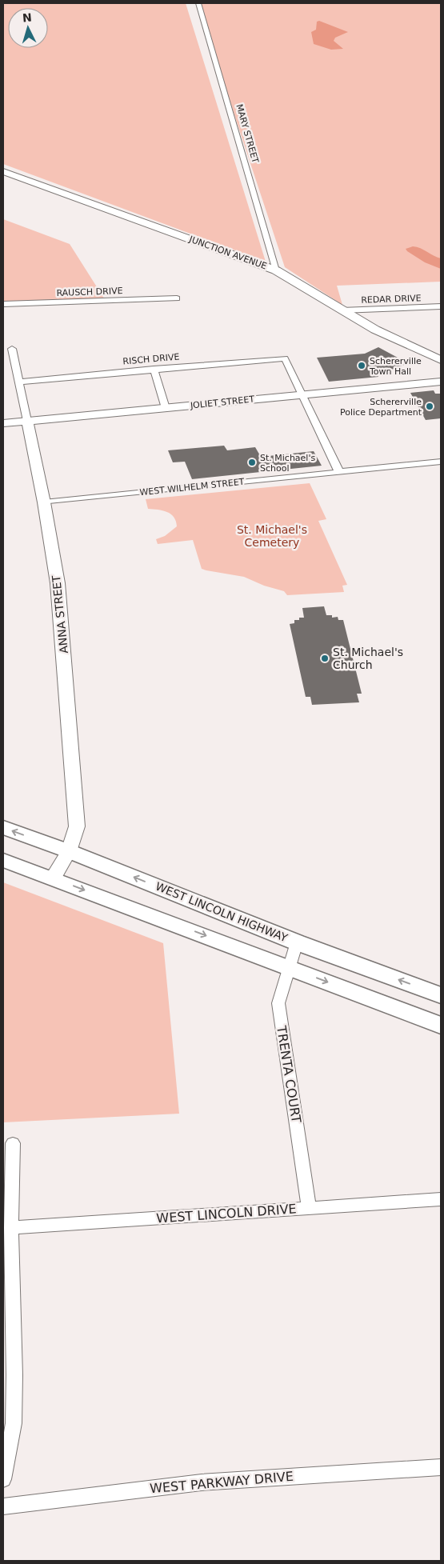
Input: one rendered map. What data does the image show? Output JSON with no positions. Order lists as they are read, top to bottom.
{
  "streets": {
    "main road": ["WEST LINCOLN HIGHWAY"],
    "street": [
      "MARY STREET",
      "JUNCTION AVENUE",
      "RAUSCH DRIVE",
      "REDAR DRIVE",
      "RISCH DRIVE",
      "JOLIET STREET",
      "WEST WILHELM STREET",
      "ANNA STREET",
      "TRENTA COURT",
      "WEST LINCOLN DRIVE",
      "WEST PARKWAY DRIVE"
    ]
  },
  "crossings": [
    ["MARY STREET", "JUNCTION AVENUE"],
    ["JUNCTION AVENUE", "REDAR DRIVE"],
    ["RISCH DRIVE", "JOLIET STREET"],
    ["RISCH DRIVE", "ANNA STREET"],
    ["JOLIET STREET", "ANNA STREET"],
    ["WEST WILHELM STREET", "ANNA STREET"],
    ["ANNA STREET", "WEST LINCOLN HIGHWAY"],
    ["WEST LINCOLN HIGHWAY", "TRENTA COURT"],
    ["TRENTA COURT", "WEST LINCOLN DRIVE"]
  ],
  "parks": ["St. Michael's Cemetery"],
  "places": [
    "Schererville Town Hall",
    "Schererville Police Department",
    "St. Michael's School",
    "St. Michael's Church"
  ],
  "north": "top"
}
